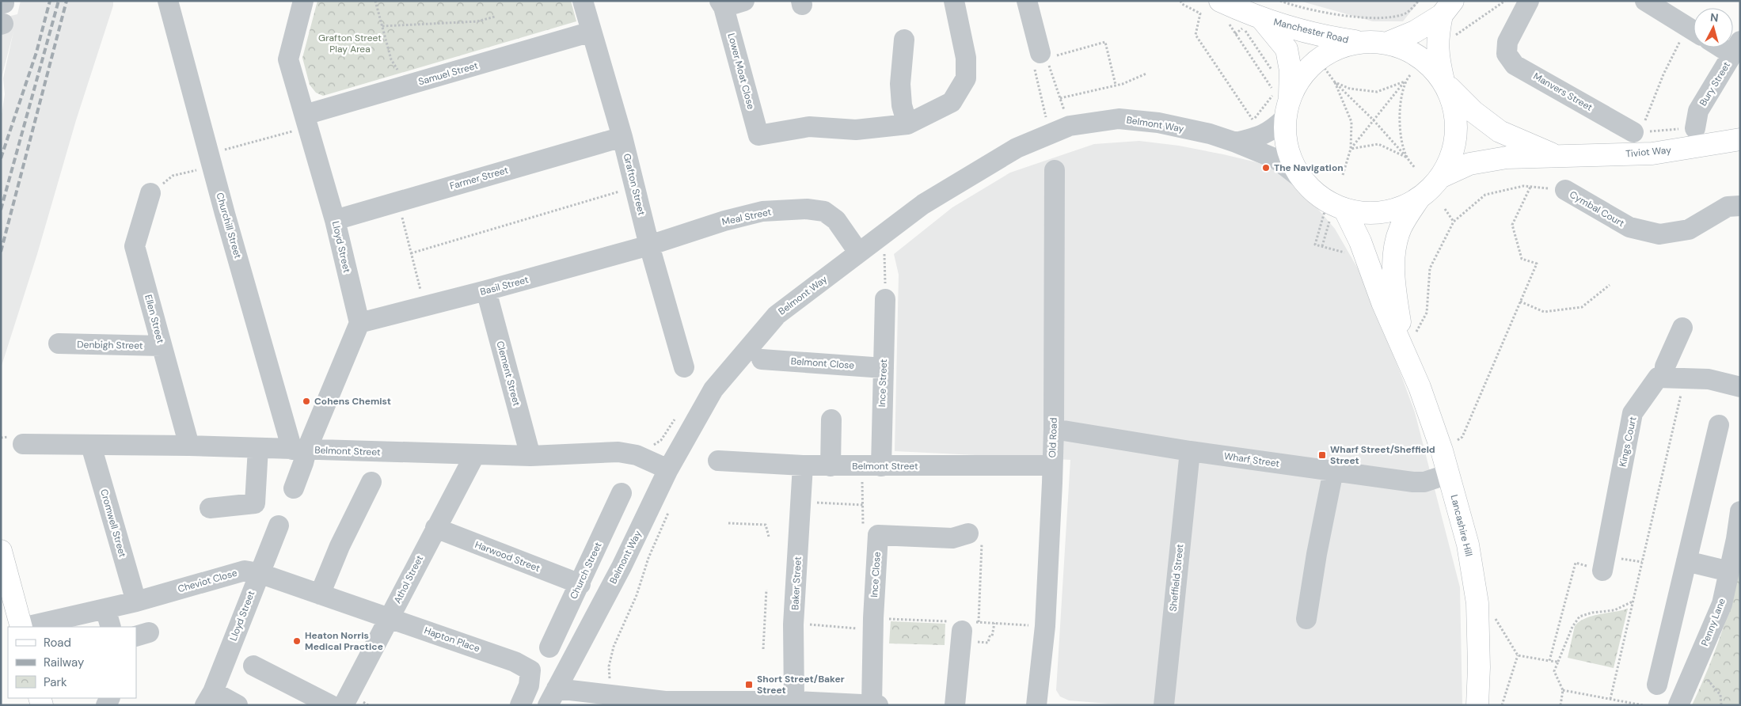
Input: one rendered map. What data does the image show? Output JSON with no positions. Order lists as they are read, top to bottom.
{
  "streets": {
    "main road": ["Manchester Road", "Tiviot Way", "Lancashire Hill"],
    "street": [
      "Lower Moat Close",
      "Samuel Street",
      "Bury Street",
      "Manvers Street",
      "Belmont Way",
      "Farmer Street",
      "Grafton Street",
      "Cymbal Court",
      "Meal Street",
      "Churchill Street",
      "Lloyd Street",
      "Basil Street",
      "Ellen Street",
      "Denbigh Street",
      "Belmont Close",
      "Clement Street",
      "Ince Street",
      "Old Road",
      "Kings Court",
      "Belmont Street",
      "Wharf Street",
      "Cromwell Street",
      "Harwood Street",
      "Church Street",
      "Ince Close",
      "Sheffield Street",
      "Athol Street",
      "Cheviot Close",
      "Baker Street",
      "Penny Lane",
      "Hapton Place"
    ]
  },
  "crossings": [
    ["Manchester Road", "Belmont Way"],
    ["Samuel Street", "Grafton Street"],
    ["Samuel Street", "Lloyd Street"],
    ["Belmont Way", "Belmont Street"],
    ["Farmer Street", "Grafton Street"],
    ["Farmer Street", "Lloyd Street"],
    ["Grafton Street", "Meal Street"],
    ["Grafton Street", "Basil Street"],
    ["Meal Street", "Basil Street"],
    ["Churchill Street", "Belmont Street"],
    ["Lloyd Street", "Basil Street"],
    ["Lloyd Street", "Cheviot Close"],
    ["Basil Street", "Clement Street"],
    ["Ellen Street", "Denbigh Street"],
    ["Ellen Street", "Belmont Street"],
    ["Belmont Close", "Ince Street"],
    ["Clement Street", "Belmont Street"],
    ["Ince Street", "Belmont Street"],
    ["Old Road", "Belmont Street"],
    ["Old Road", "Wharf Street"],
    ["Belmont Street", "Cromwell Street"],
    ["Belmont Street", "Athol Street"],
    ["Belmont Street", "Baker Street"],
    ["Wharf Street", "Lancashire Hill"],
    ["Wharf Street", "Sheffield Street"],
    ["Cromwell Street", "Cheviot Close"],
    ["Harwood Street", "Church Street"],
    ["Harwood Street", "Athol Street"],
    ["Athol Street", "Cheviot Close"],
    ["Athol Street", "Hapton Place"],
    ["Cheviot Close", "Hapton Place"]
  ],
  "parks": ["Grafton Street Play Area"],
  "places": {
    "other": ["The Navigation", "Cohens Chemist", "Heaton Norris Medical Practice"],
    "transit": ["Wharf Street/Sheffield Street", "Short Street/Baker Street"]
  },
  "legend": ["Road", "Railway", "Park"],
  "north": "top"
}
